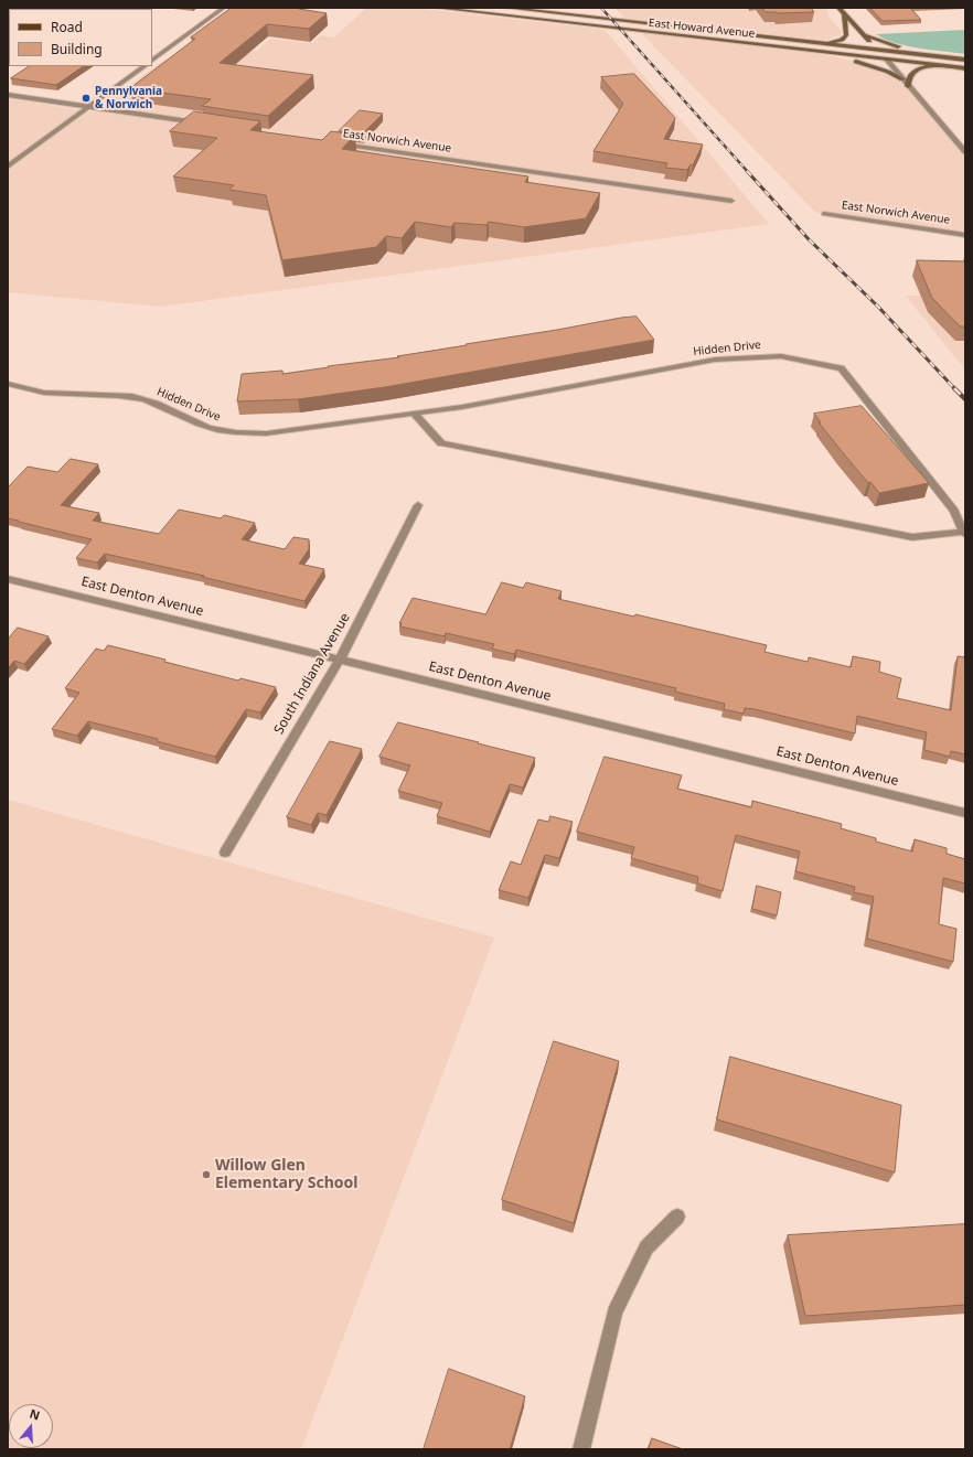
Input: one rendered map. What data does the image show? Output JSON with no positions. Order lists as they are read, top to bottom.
{
  "streets": {
    "main road": ["East Howard Avenue"],
    "street": [
      "East Norwich Avenue",
      "Hidden Drive",
      "East Denton Avenue",
      "South Indiana Avenue"
    ]
  },
  "crossings": [
    ["East Denton Avenue", "South Indiana Avenue"]
  ],
  "places": ["Pennylvania & Norwich", "Willow Glen Elementary School"],
  "legend": ["Road", "Building"],
  "north": "top"
}
